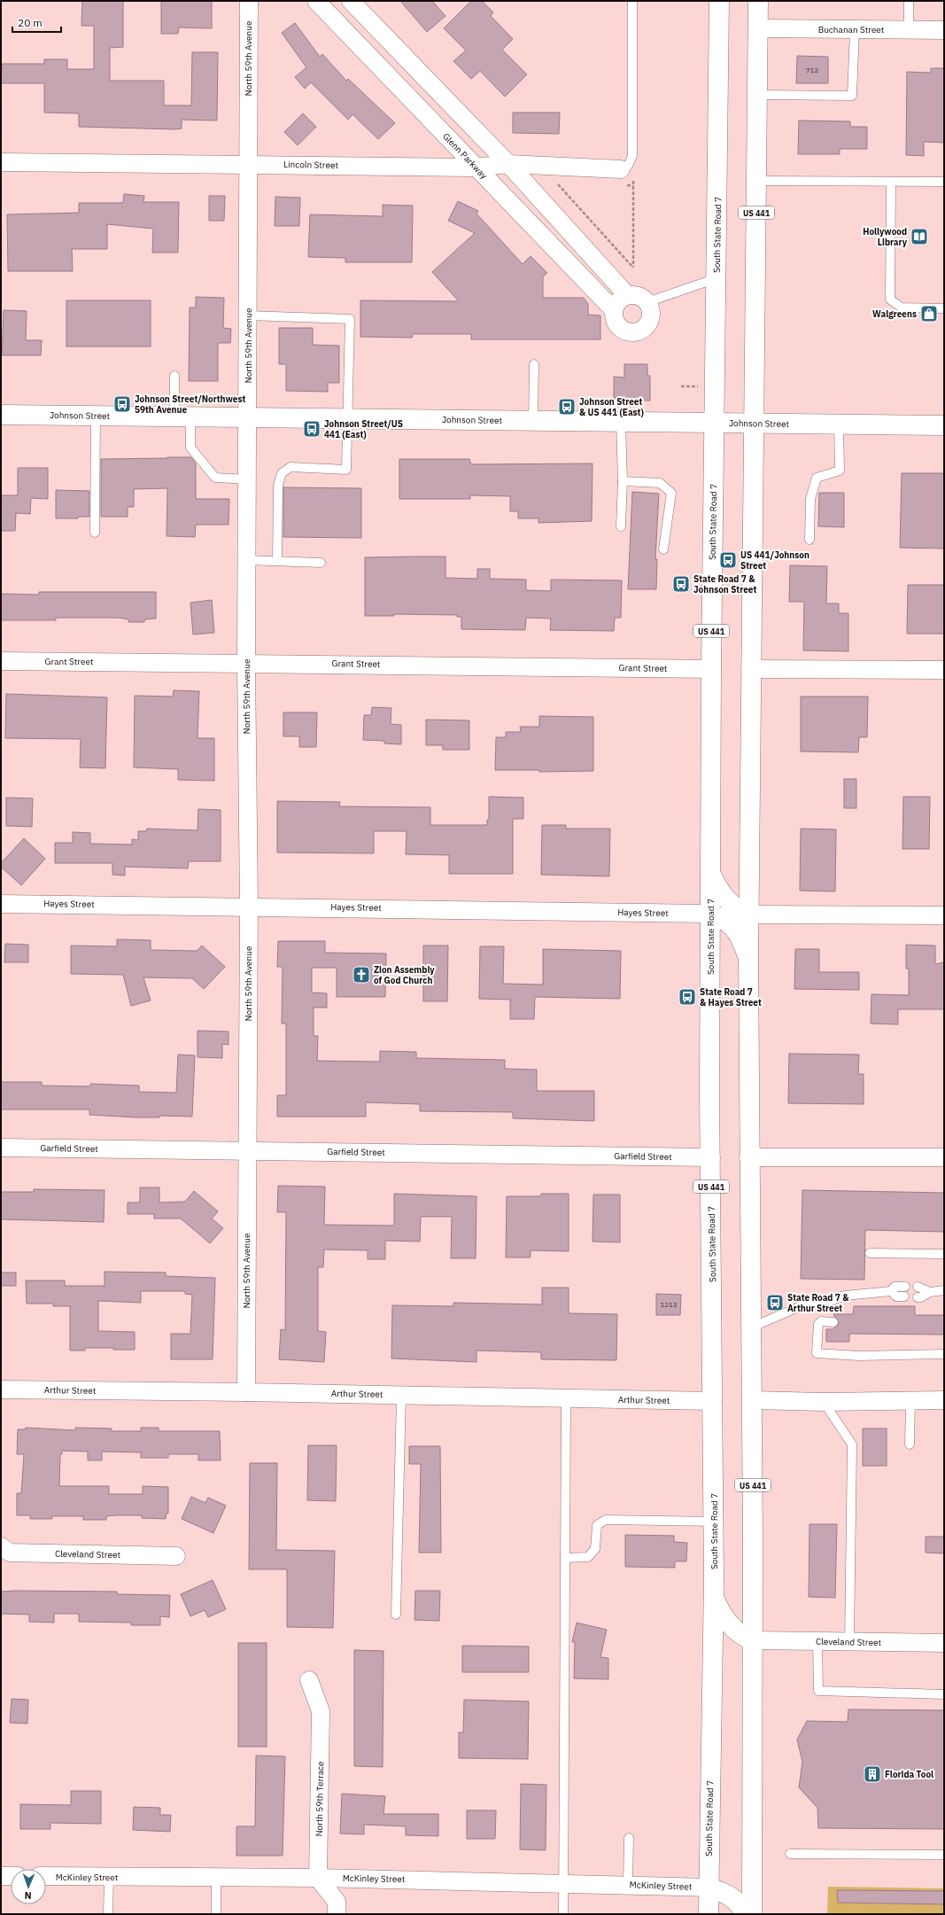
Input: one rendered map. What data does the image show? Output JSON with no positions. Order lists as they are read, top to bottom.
{
  "streets": {
    "main road": ["US 441", "South State Road 7", "Johnson Street"],
    "street": [
      "Buchanan Street",
      "North 59th Avenue",
      "Glenn Parkway",
      "Lincoln Street",
      "Grant Street",
      "Hayes Street",
      "Garfield Street",
      "Arthur Street",
      "Cleveland Street",
      "North 59th Terrace",
      "McKinley Street"
    ]
  },
  "crossings": [
    ["Buchanan Street", "US 441"],
    ["North 59th Avenue", "Lincoln Street"],
    ["North 59th Avenue", "Johnson Street"],
    ["North 59th Avenue", "Grant Street"],
    ["North 59th Avenue", "Hayes Street"],
    ["North 59th Avenue", "Garfield Street"],
    ["North 59th Avenue", "Arthur Street"],
    ["Glenn Parkway", "Lincoln Street"],
    ["US 441", "Johnson Street"],
    ["US 441", "Cleveland Street"],
    ["South State Road 7", "Johnson Street"],
    ["South State Road 7", "Grant Street"],
    ["South State Road 7", "Hayes Street"],
    ["South State Road 7", "Garfield Street"],
    ["South State Road 7", "Arthur Street"],
    ["South State Road 7", "McKinley Street"],
    ["North 59th Terrace", "McKinley Street"]
  ],
  "places": {
    "library": ["Hollywood Library"],
    "shop": ["Walgreens"],
    "bus stop": [
      "Johnson Street/Northwest 59th Avenue",
      "Johnson Street & US 441 (East)",
      "Johnson Street/US 441 (East)",
      "US 441/Johnson Street",
      "State Road 7 & Johnson Street",
      "State Road 7 & Hayes Street",
      "State Road 7 & Arthur Street"
    ],
    "church": ["Zion Assembly of God Church"],
    "building": ["Florida Tool"]
  },
  "house_numbers": ["712", "1213"],
  "scale_bar": "20 m",
  "north": "bottom"
}
